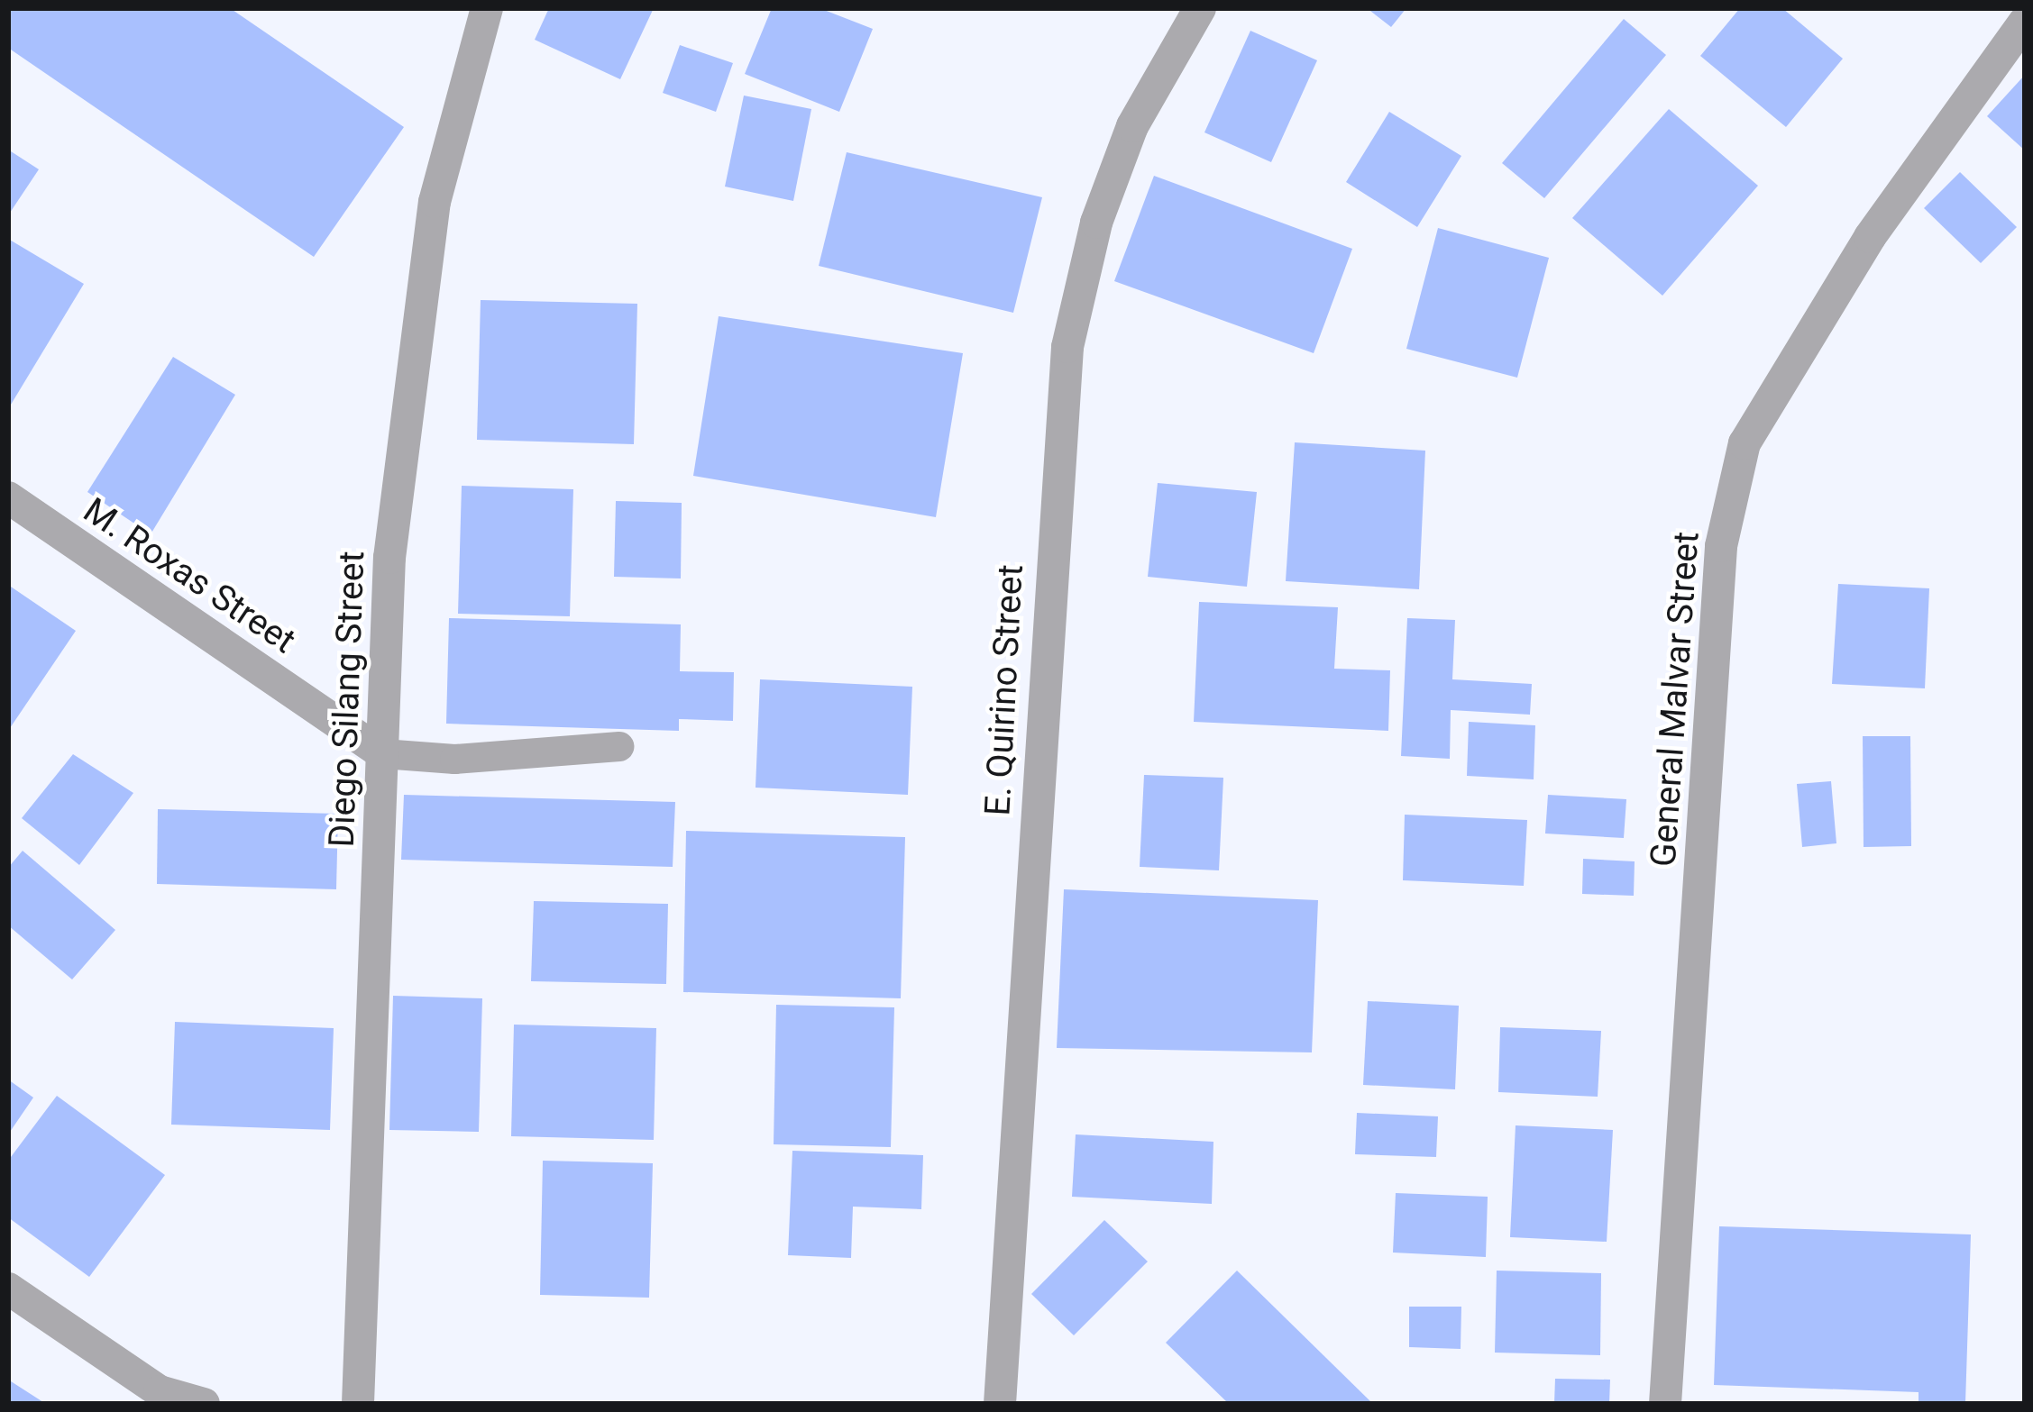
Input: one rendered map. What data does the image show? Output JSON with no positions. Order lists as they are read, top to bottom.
{
  "streets": {
    "street": [
      "M. Roxas Street",
      "E. Quirino Street",
      "Diego Silang Street",
      "General Malvar Street"
    ]
  },
  "crossings": [
    ["M. Roxas Street", "Diego Silang Street"]
  ]
}
